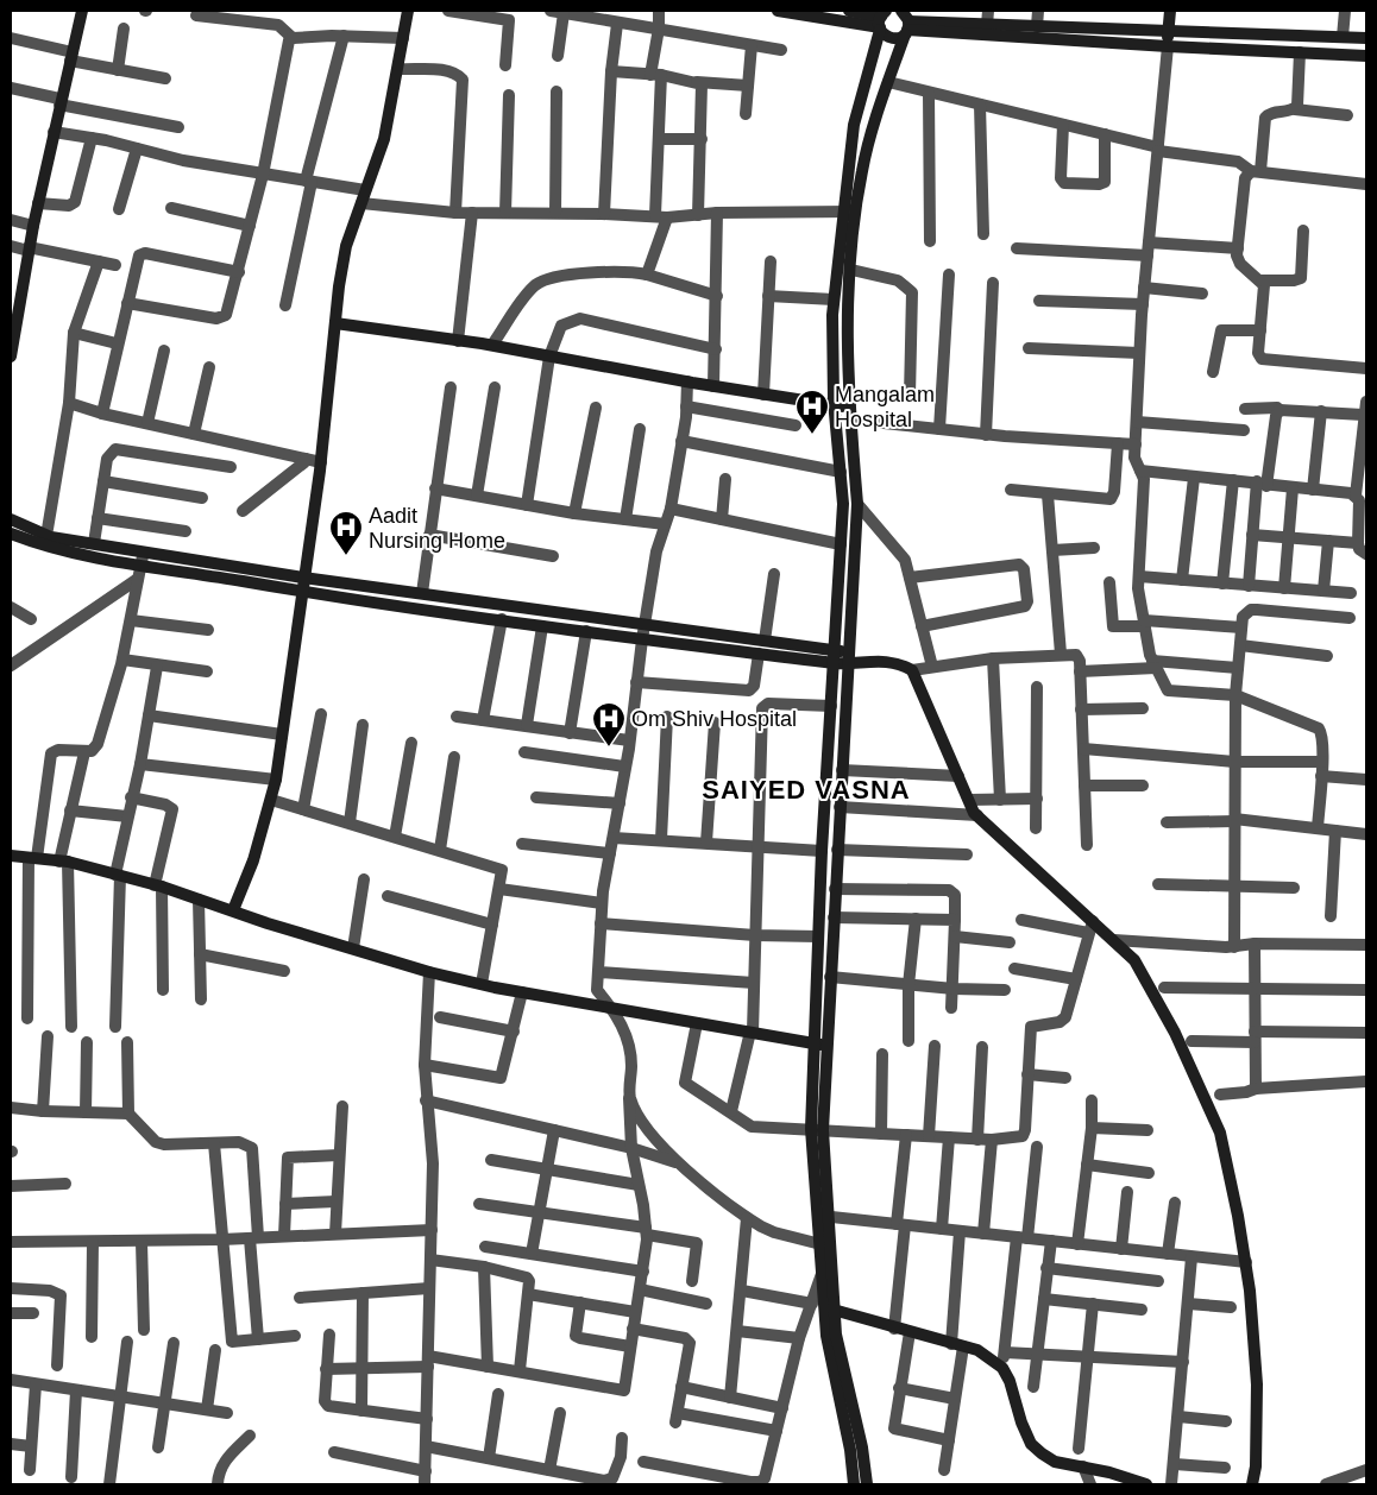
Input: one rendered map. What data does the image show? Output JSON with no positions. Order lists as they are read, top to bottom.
{
  "districts": ["SAIYED VASNA"],
  "places": {
    "hospital": ["Mangalam Hospital", "Aadit Nursing Home", "Om Shiv Hospital"]
  }
}
